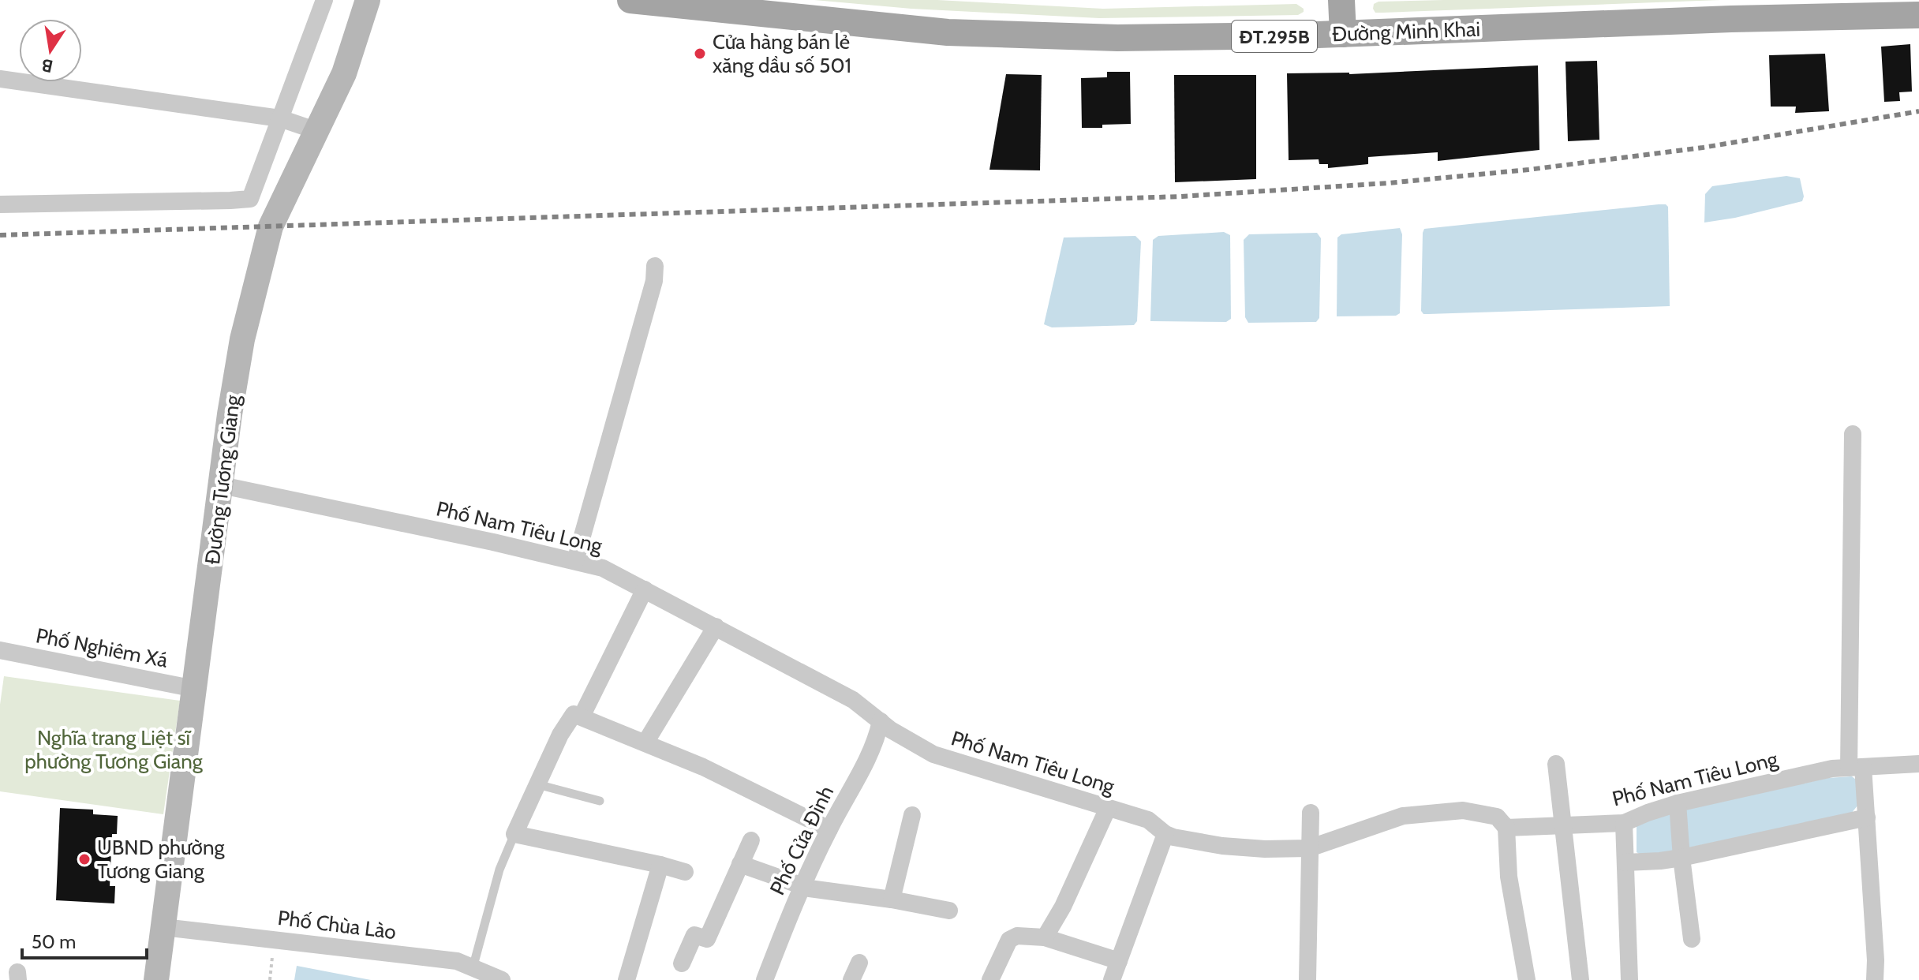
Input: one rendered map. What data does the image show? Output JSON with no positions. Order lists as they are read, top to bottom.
{
  "streets": {
    "main road": ["Đường Minh Khai", "ĐT.295B", "Đường Tương Giang"],
    "street": [
      "Phố Nam Tiêu Long",
      "Phố Nghiêm Xá",
      "Phố Cửa Đình",
      "Phố Chùa Lào"
    ]
  },
  "crossings": [
    ["Đường Tương Giang", "Phố Nam Tiêu Long"],
    ["Đường Tương Giang", "Phố Nghiêm Xá"],
    ["Đường Tương Giang", "Phố Chùa Lào"],
    ["Phố Nam Tiêu Long", "Phố Cửa Đình"]
  ],
  "parks": ["Nghĩa trang Liệt sĩ phường Tương Giang"],
  "places": ["Cửa hàng bán lẻ xăng dầu số 501", "UBND phường Tương Giang"],
  "scale_bar": "50 m",
  "north": "bottom"
}
